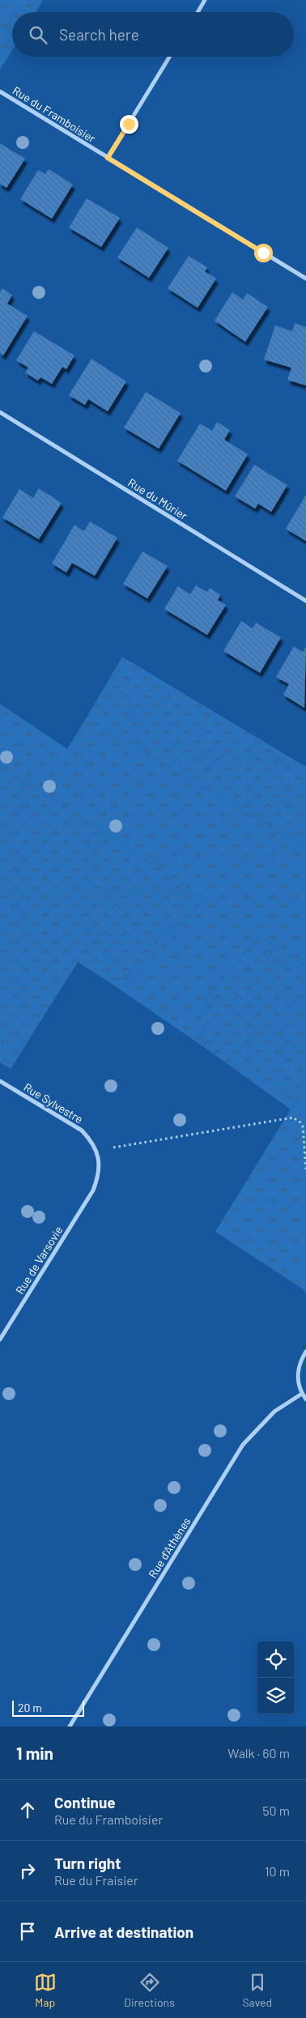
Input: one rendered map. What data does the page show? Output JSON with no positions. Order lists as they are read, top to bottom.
{
  "streets": {
    "street": [
      "Rue du Framboisier",
      "Rue du Mûrier",
      "Rue Sylvestre",
      "Rue de Varsovie",
      "Rue d'Athènes"
    ]
  },
  "crossings": [
    ["Rue Sylvestre", "Rue de Varsovie"]
  ],
  "scale_bar": "20 m",
  "page": {
    "search": "Search here",
    "scale": "20 m",
    "heading": ["1 min", "Walk · 60 m"],
    "list": [
      ["Continue", "Rue du Framboisier", "50 m"],
      ["Turn right", "Rue du Fraisier", "10 m"],
      "Arrive at destination"
    ],
    "nav": ["Map", "Directions", "Saved"]
  }
}
